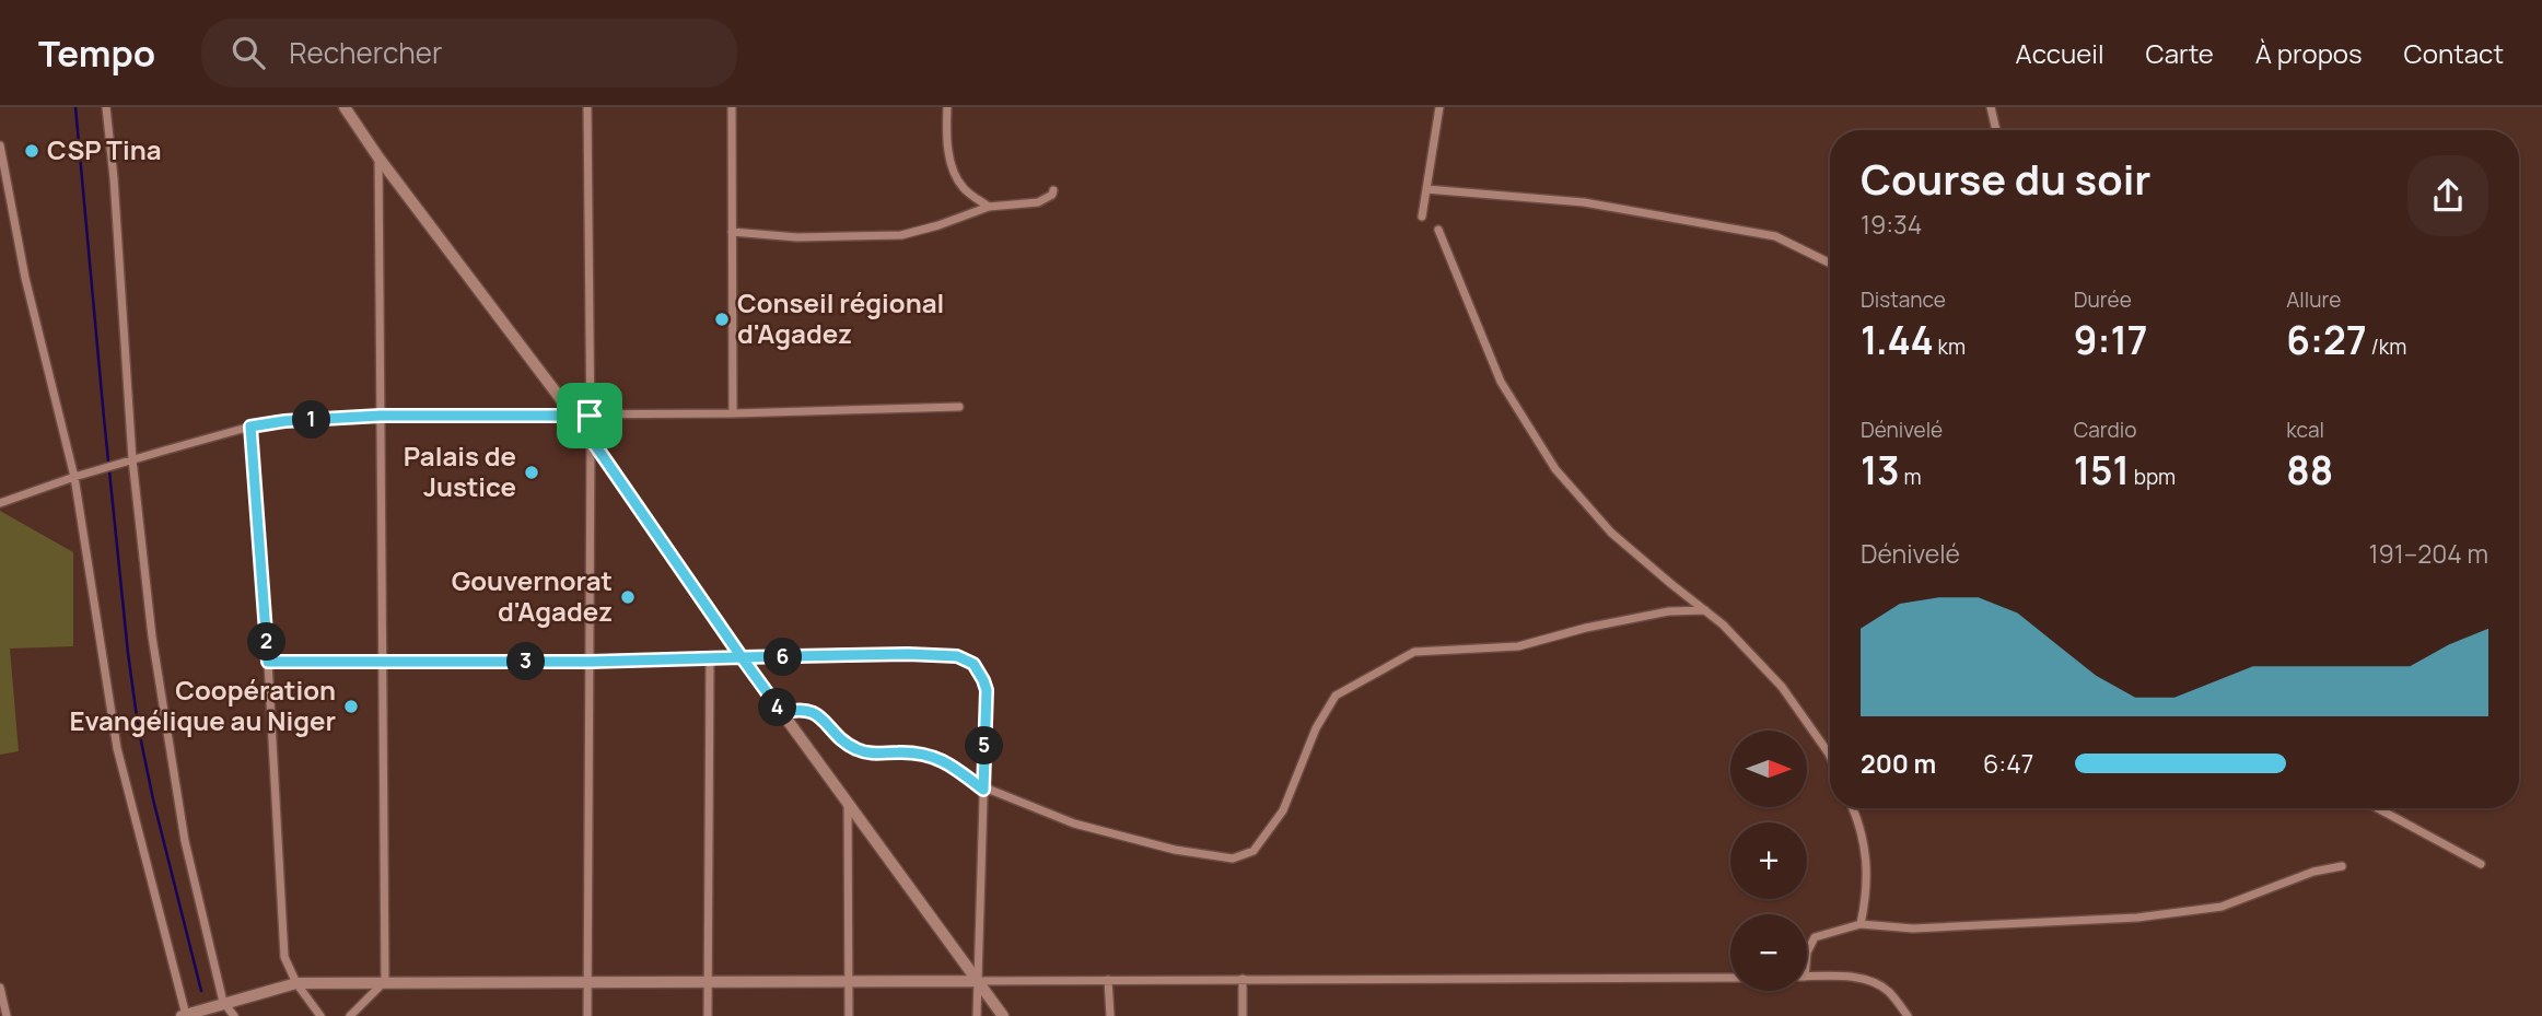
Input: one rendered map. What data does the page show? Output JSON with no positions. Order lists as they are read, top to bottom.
{
  "places": [
    "CSP Tina",
    "Conseil régional d'Agadez",
    "Palais de Justice",
    "Gouvernorat d'Agadez",
    "Coopération Evangélique au Niger"
  ],
  "north": "right",
  "page": {
    "header": "Tempo",
    "search": "Rechercher",
    "nav": [
      "Accueil",
      "Carte",
      "À propos",
      "Contact"
    ],
    "heading": ["Course du soir", "19:34"],
    "stats": [
      ["Distance", "1.44 km"],
      ["Durée", "9:17"],
      ["Allure", "6:27 /km"],
      ["Dénivelé", "13 m"],
      ["Cardio", "151 bpm"],
      ["kcal", "88"]
    ],
    "pins": [
      "1",
      "2",
      "6",
      "3",
      "4",
      "5"
    ],
    "chart": ["Dénivelé", "191–204 m"],
    "map_buttons": ["+", "−"],
    "list": [
      {
        "name": "200 m",
        "note": "6:47"
      }
    ]
  }
}
